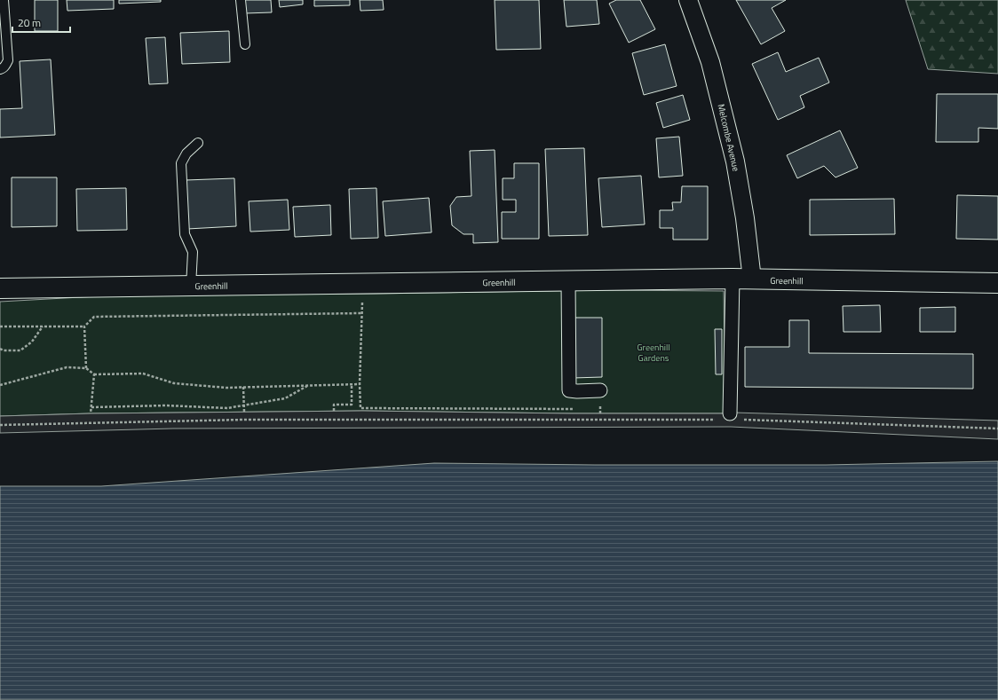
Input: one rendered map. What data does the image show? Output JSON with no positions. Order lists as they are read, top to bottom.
{
  "streets": {
    "main road": ["Greenhill"],
    "street": ["Melcombe Avenue"]
  },
  "crossings": [
    ["Melcombe Avenue", "Greenhill"]
  ],
  "parks": ["Greenhill Gardens"],
  "scale_bar": "20 m"
}
